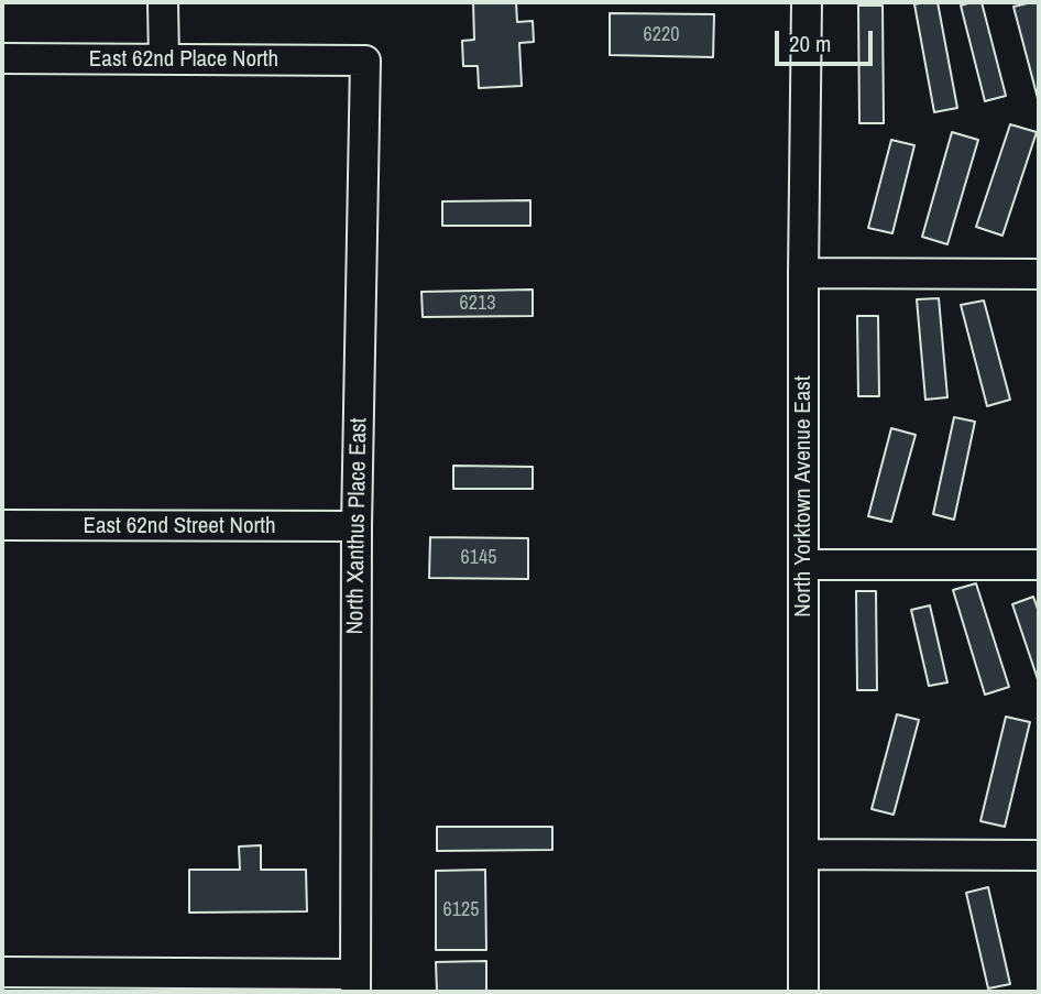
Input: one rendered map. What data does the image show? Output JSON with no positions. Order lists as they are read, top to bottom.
{
  "streets": {
    "street": [
      "East 62nd Place North",
      "North Yorktown Avenue East",
      "East 62nd Street North",
      "North Xanthus Place East"
    ]
  },
  "crossings": [
    ["East 62nd Place North", "North Xanthus Place East"],
    ["East 62nd Street North", "North Xanthus Place East"]
  ],
  "house_numbers": [
    "6220",
    "6213",
    "6145",
    "6125"
  ],
  "scale_bar": "20 m"
}
